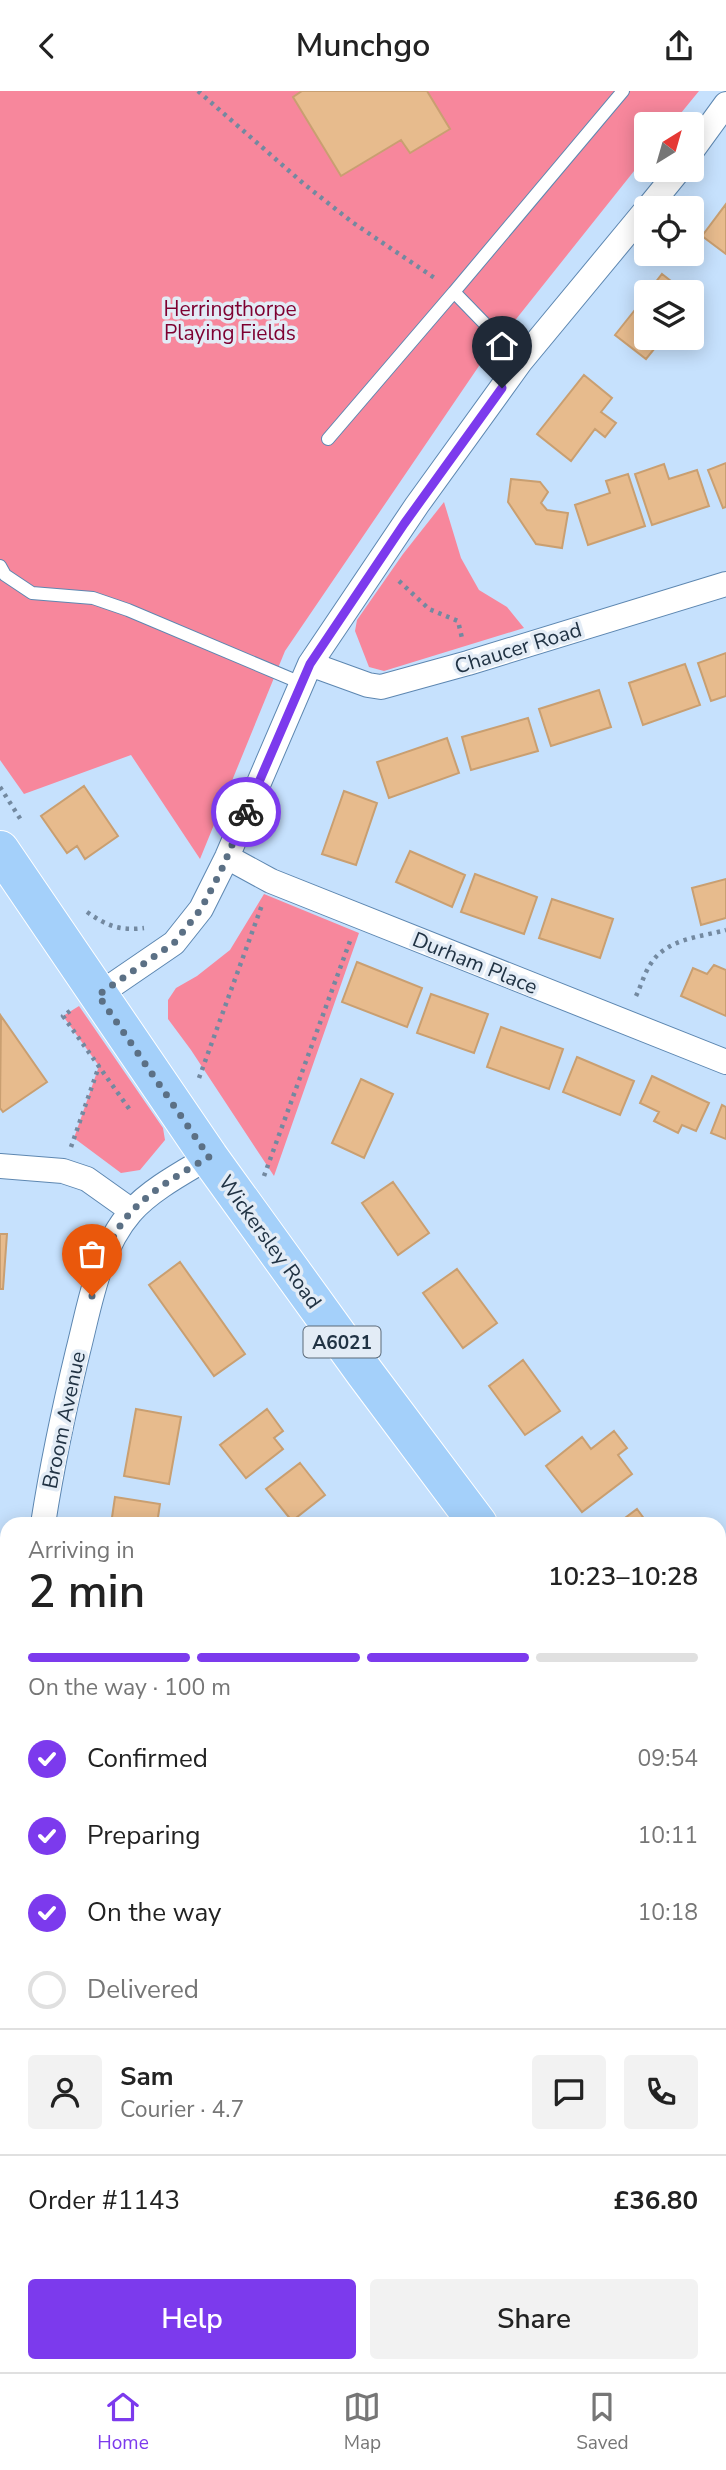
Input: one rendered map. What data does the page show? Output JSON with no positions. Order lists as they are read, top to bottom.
{
  "streets": {
    "main road": ["Wickersley Road", "A6021"],
    "street": ["Chaucer Road", "Durham Place", "Broom Avenue"]
  },
  "crossings": [
    ["Wickersley Road", "Broom Avenue"]
  ],
  "parks": ["Herringthorpe Playing Fields"],
  "north": "top right",
  "page": {
    "header": "Munchgo",
    "heading": ["2 min", "Arriving in", "10:23–10:28"],
    "panel": [
      "Sam",
      "Courier · 4.7",
      "Order #1143",
      "£36.80"
    ],
    "bar": "On the way · 100 m",
    "list": [
      ["Confirmed", "09:54"],
      ["Preparing", "10:11"],
      ["On the way", "10:18"],
      "Delivered"
    ],
    "buttons": ["Help", "Share"],
    "tabs": ["Home", "Map", "Saved"]
  }
}
